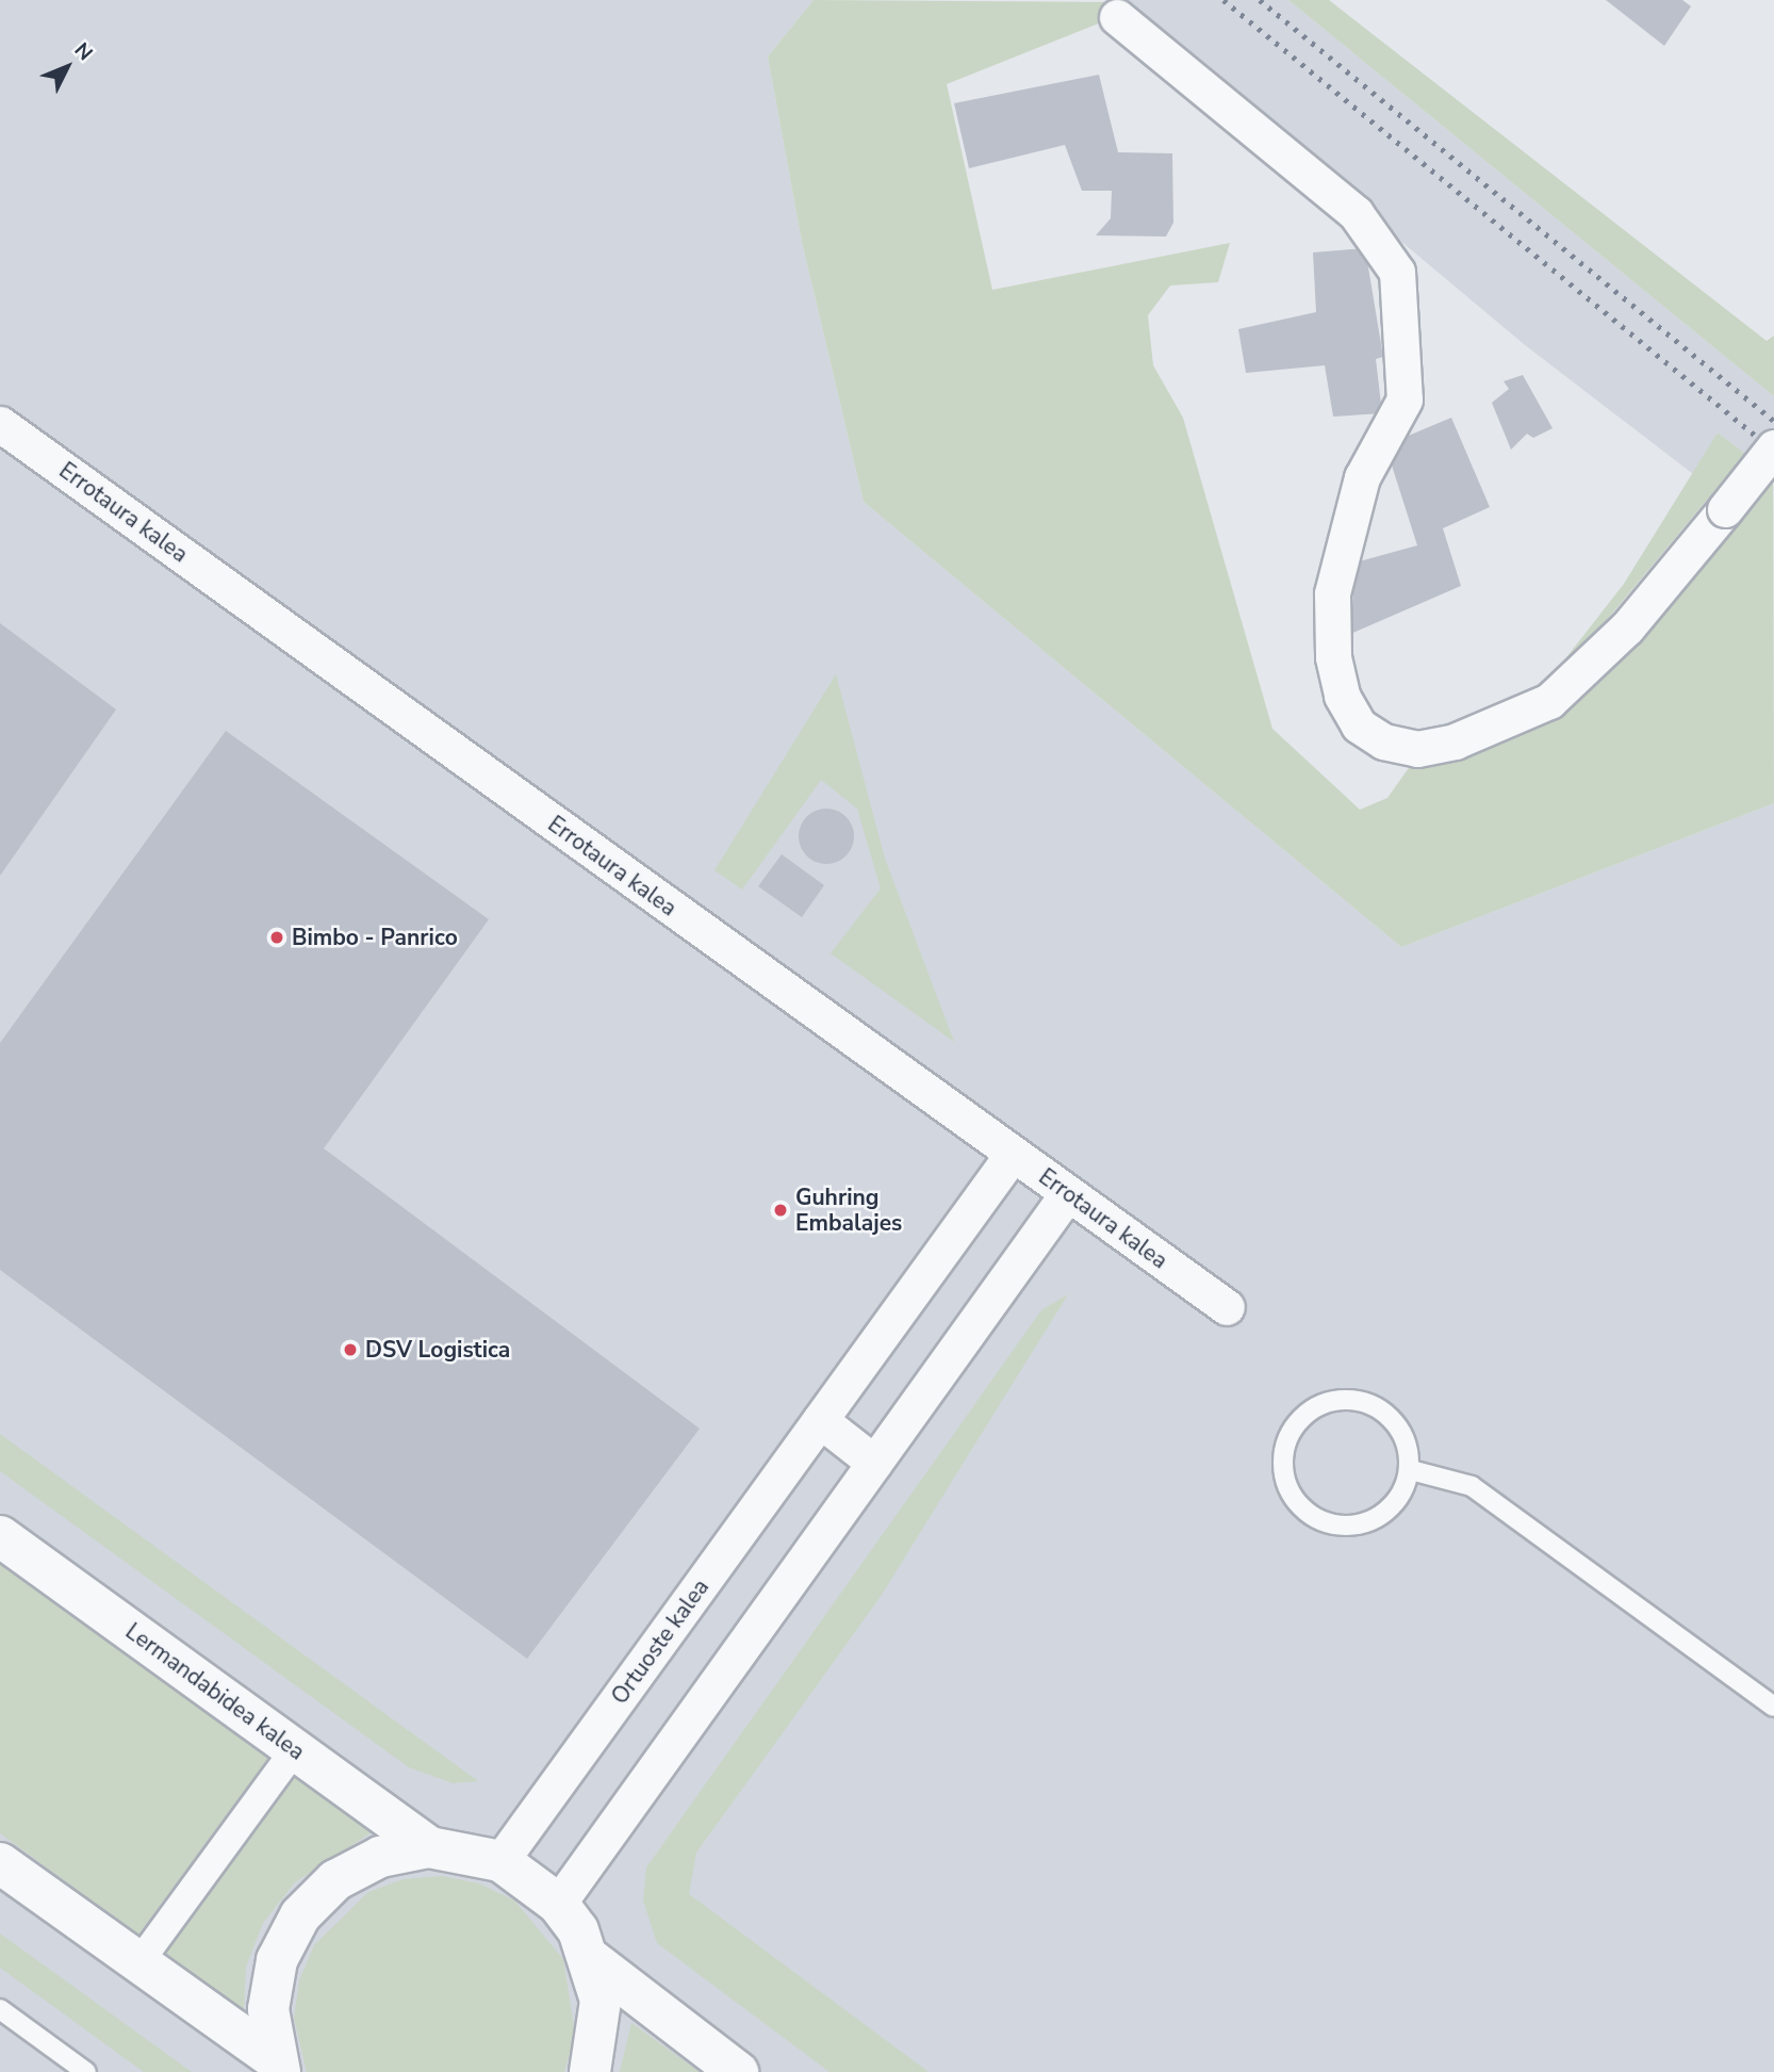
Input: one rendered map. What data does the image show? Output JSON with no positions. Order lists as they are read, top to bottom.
{
  "streets": {
    "street": ["Errotaura kalea", "Ortuoste kalea", "Lermandabidea kalea"]
  },
  "crossings": [
    ["Errotaura kalea", "Ortuoste kalea"]
  ],
  "places": ["Bimbo - Panrico", "Guhring Embalajes", "DSV Logistica"],
  "north": "top right"
}
